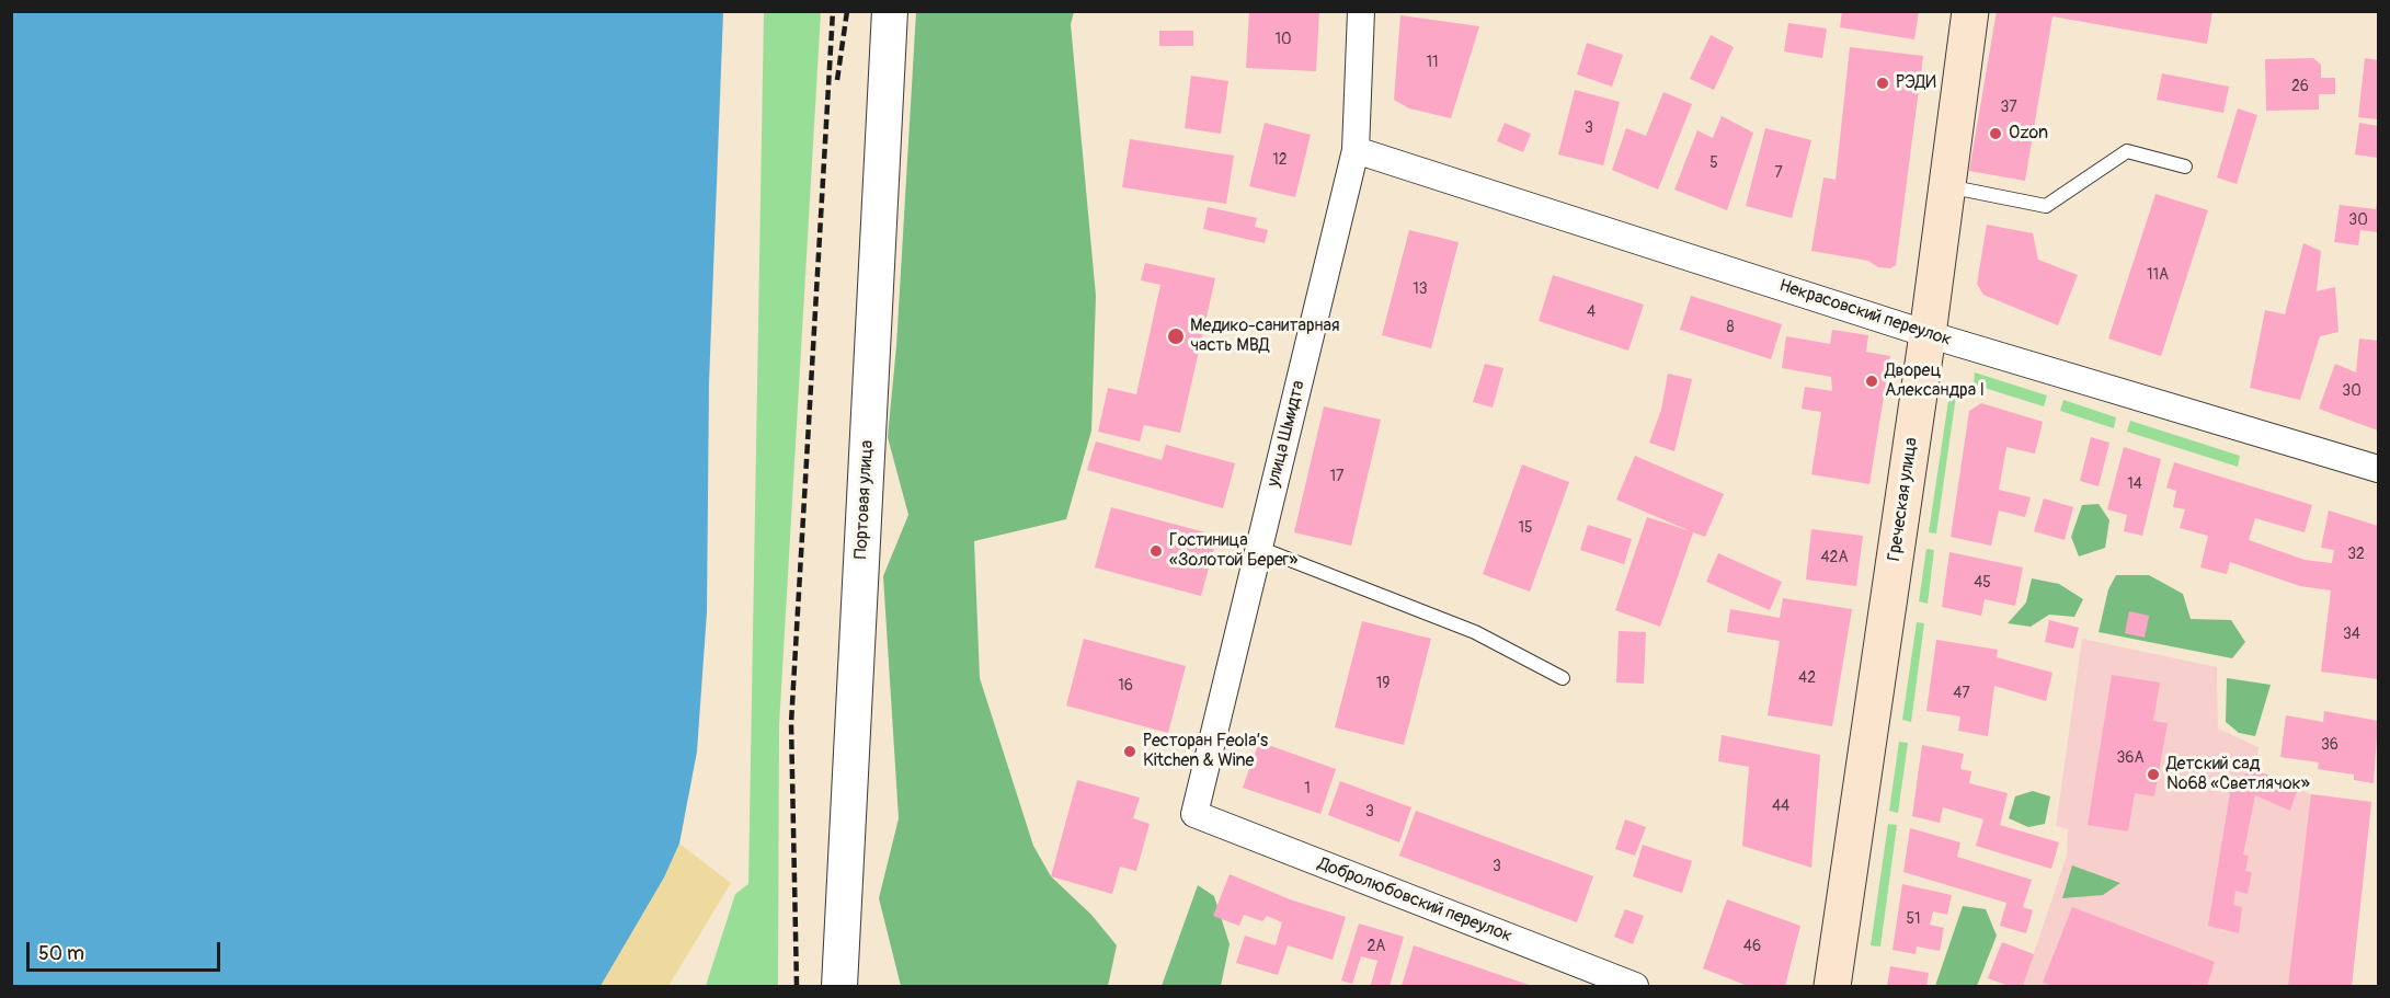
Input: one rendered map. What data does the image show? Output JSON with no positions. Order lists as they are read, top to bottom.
{
  "streets": {
    "main road": ["Греческая улица"],
    "street": [
      "Некрасовский переулок",
      "улица Шмидта",
      "Портовая улица",
      "Добролюбовский переулок"
    ]
  },
  "crossings": [
    ["Некрасовский переулок", "улица Шмидта"],
    ["Некрасовский переулок", "Греческая улица"],
    ["улица Шмидта", "Добролюбовский переулок"]
  ],
  "places": [
    "РЭДИ",
    "Ozon",
    "Медико-санитарная часть МВД",
    "Дворец Александра I",
    "Гостиница «Золотой Берег»",
    "Ресторан Feola’s Kitchen & Wine",
    "Детский сад №68 «Светлячок»"
  ],
  "house_numbers": [
    "10",
    "11",
    "26",
    "37",
    "3",
    "12",
    "5",
    "7",
    "30",
    "11А",
    "13",
    "4",
    "8",
    "30",
    "17",
    "14",
    "15",
    "32",
    "42А",
    "45",
    "34",
    "42",
    "19",
    "16",
    "47",
    "36",
    "36А",
    "1",
    "44",
    "3",
    "3",
    "51",
    "2А",
    "46"
  ],
  "scale_bar": "50 m"
}
